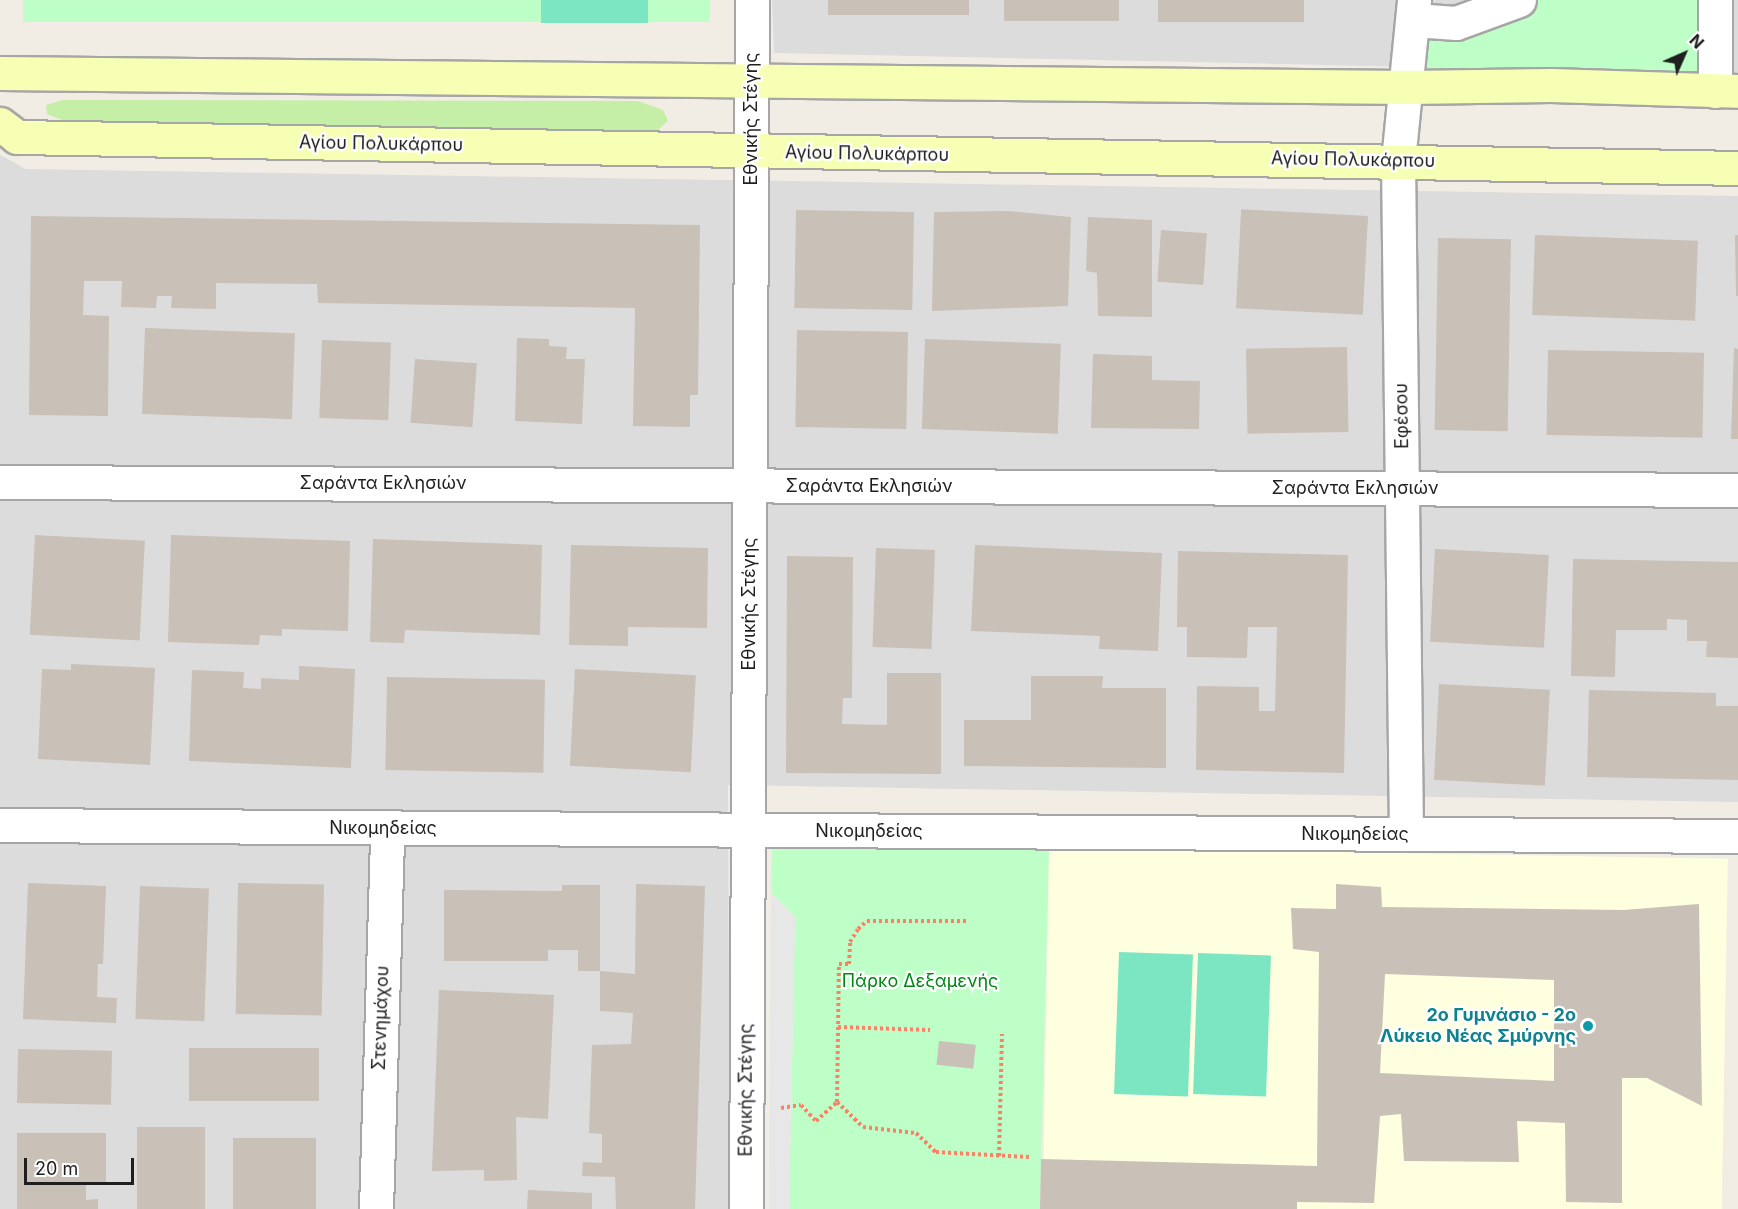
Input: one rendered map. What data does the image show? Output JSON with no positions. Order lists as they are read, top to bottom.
{
  "streets": {
    "street": [
      "Εθνικής Στέγης",
      "Αγίου Πολυκάρπου",
      "Εφέσου",
      "Σαράντα Εκλησιών",
      "Νικομηδείας",
      "Στενημάχου"
    ]
  },
  "crossings": [
    ["Εθνικής Στέγης", "Αγίου Πολυκάρπου"],
    ["Εθνικής Στέγης", "Σαράντα Εκλησιών"],
    ["Εθνικής Στέγης", "Νικομηδείας"],
    ["Αγίου Πολυκάρπου", "Εφέσου"],
    ["Εφέσου", "Σαράντα Εκλησιών"],
    ["Εφέσου", "Νικομηδείας"],
    ["Νικομηδείας", "Στενημάχου"]
  ],
  "parks": ["Πάρκο Δεξαμενής"],
  "places": ["2ο Γυμνάσιο - 2ο Λύκειο Νέας Σμύρνης"],
  "scale_bar": "20 m",
  "north": "top right"
}
